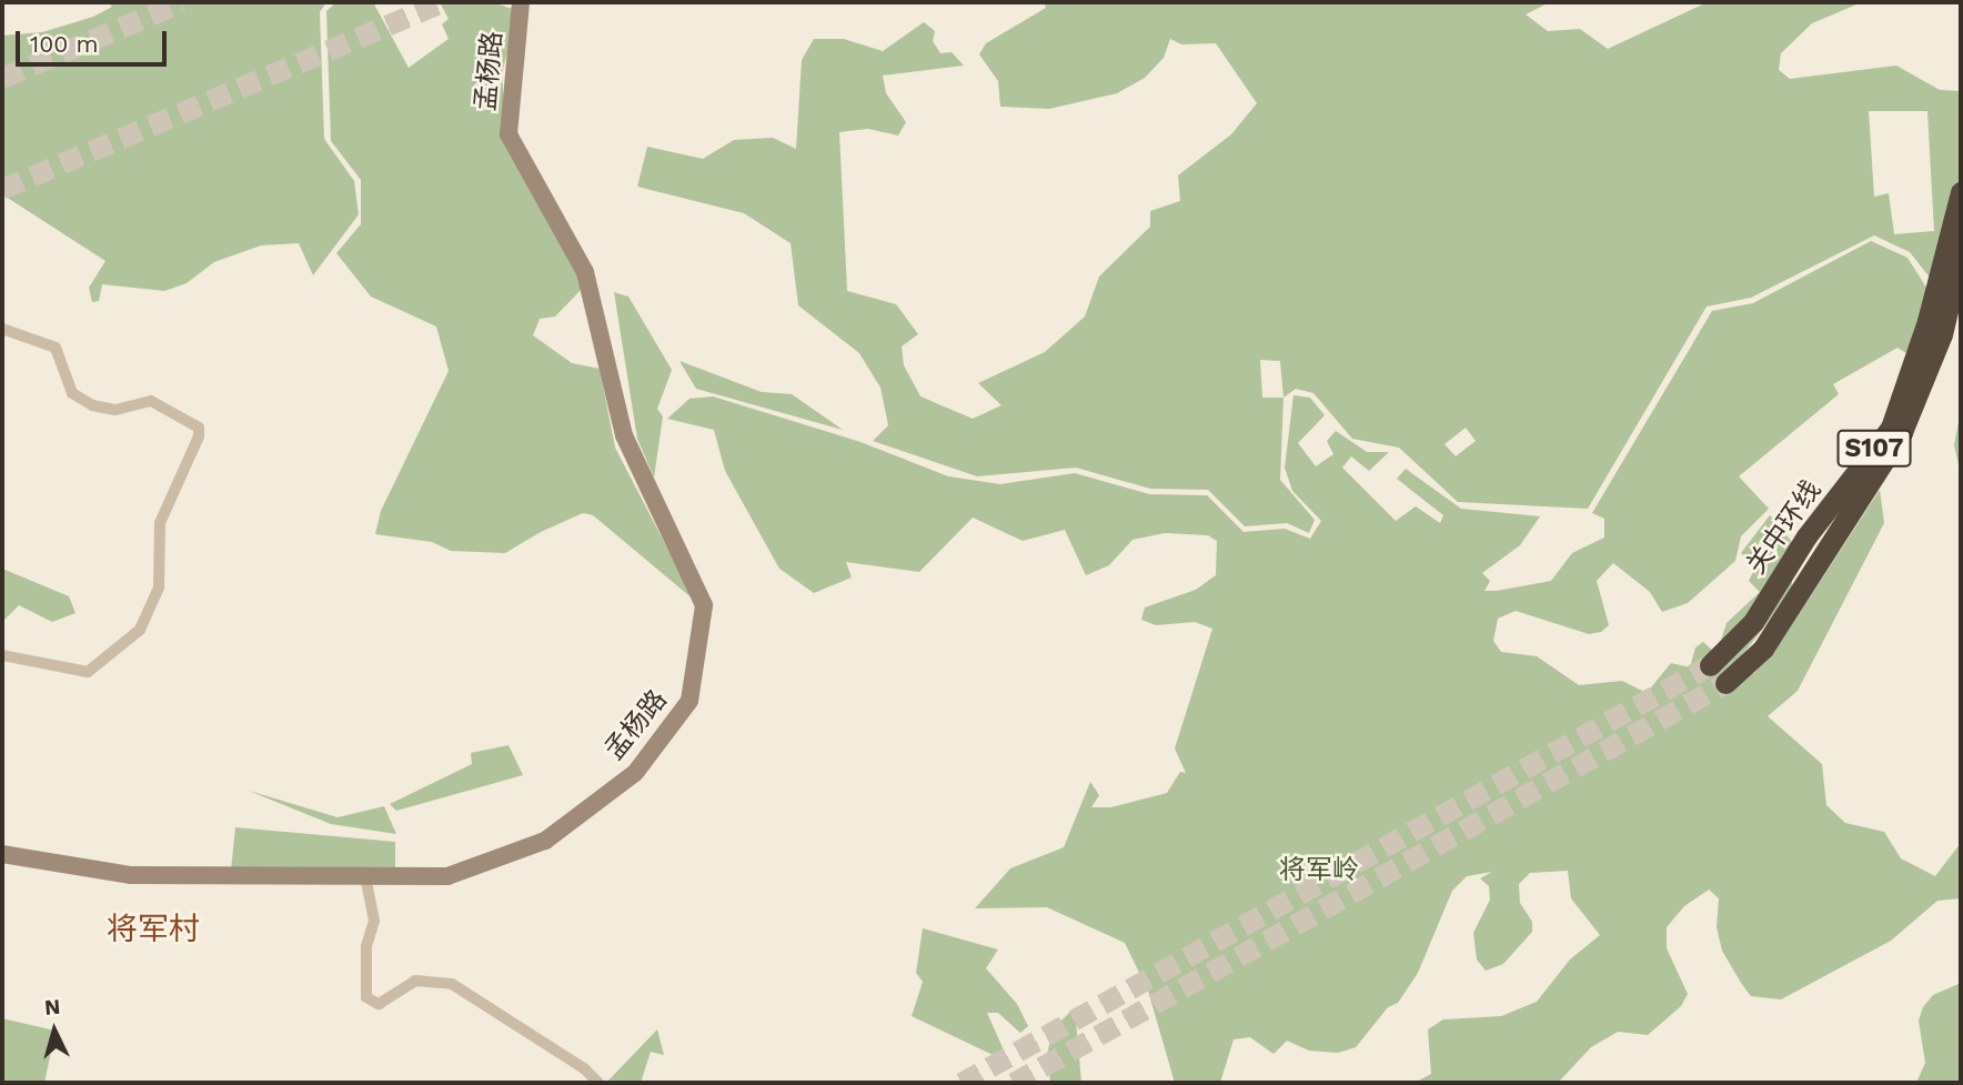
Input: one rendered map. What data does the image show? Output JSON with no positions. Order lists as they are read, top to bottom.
{
  "streets": {
    "highway": ["S107", "关中环线"],
    "main road": ["孟杨路"]
  },
  "districts": ["将军村"],
  "parks": ["将军岭"],
  "scale_bar": "100 m",
  "north": "top"
}
